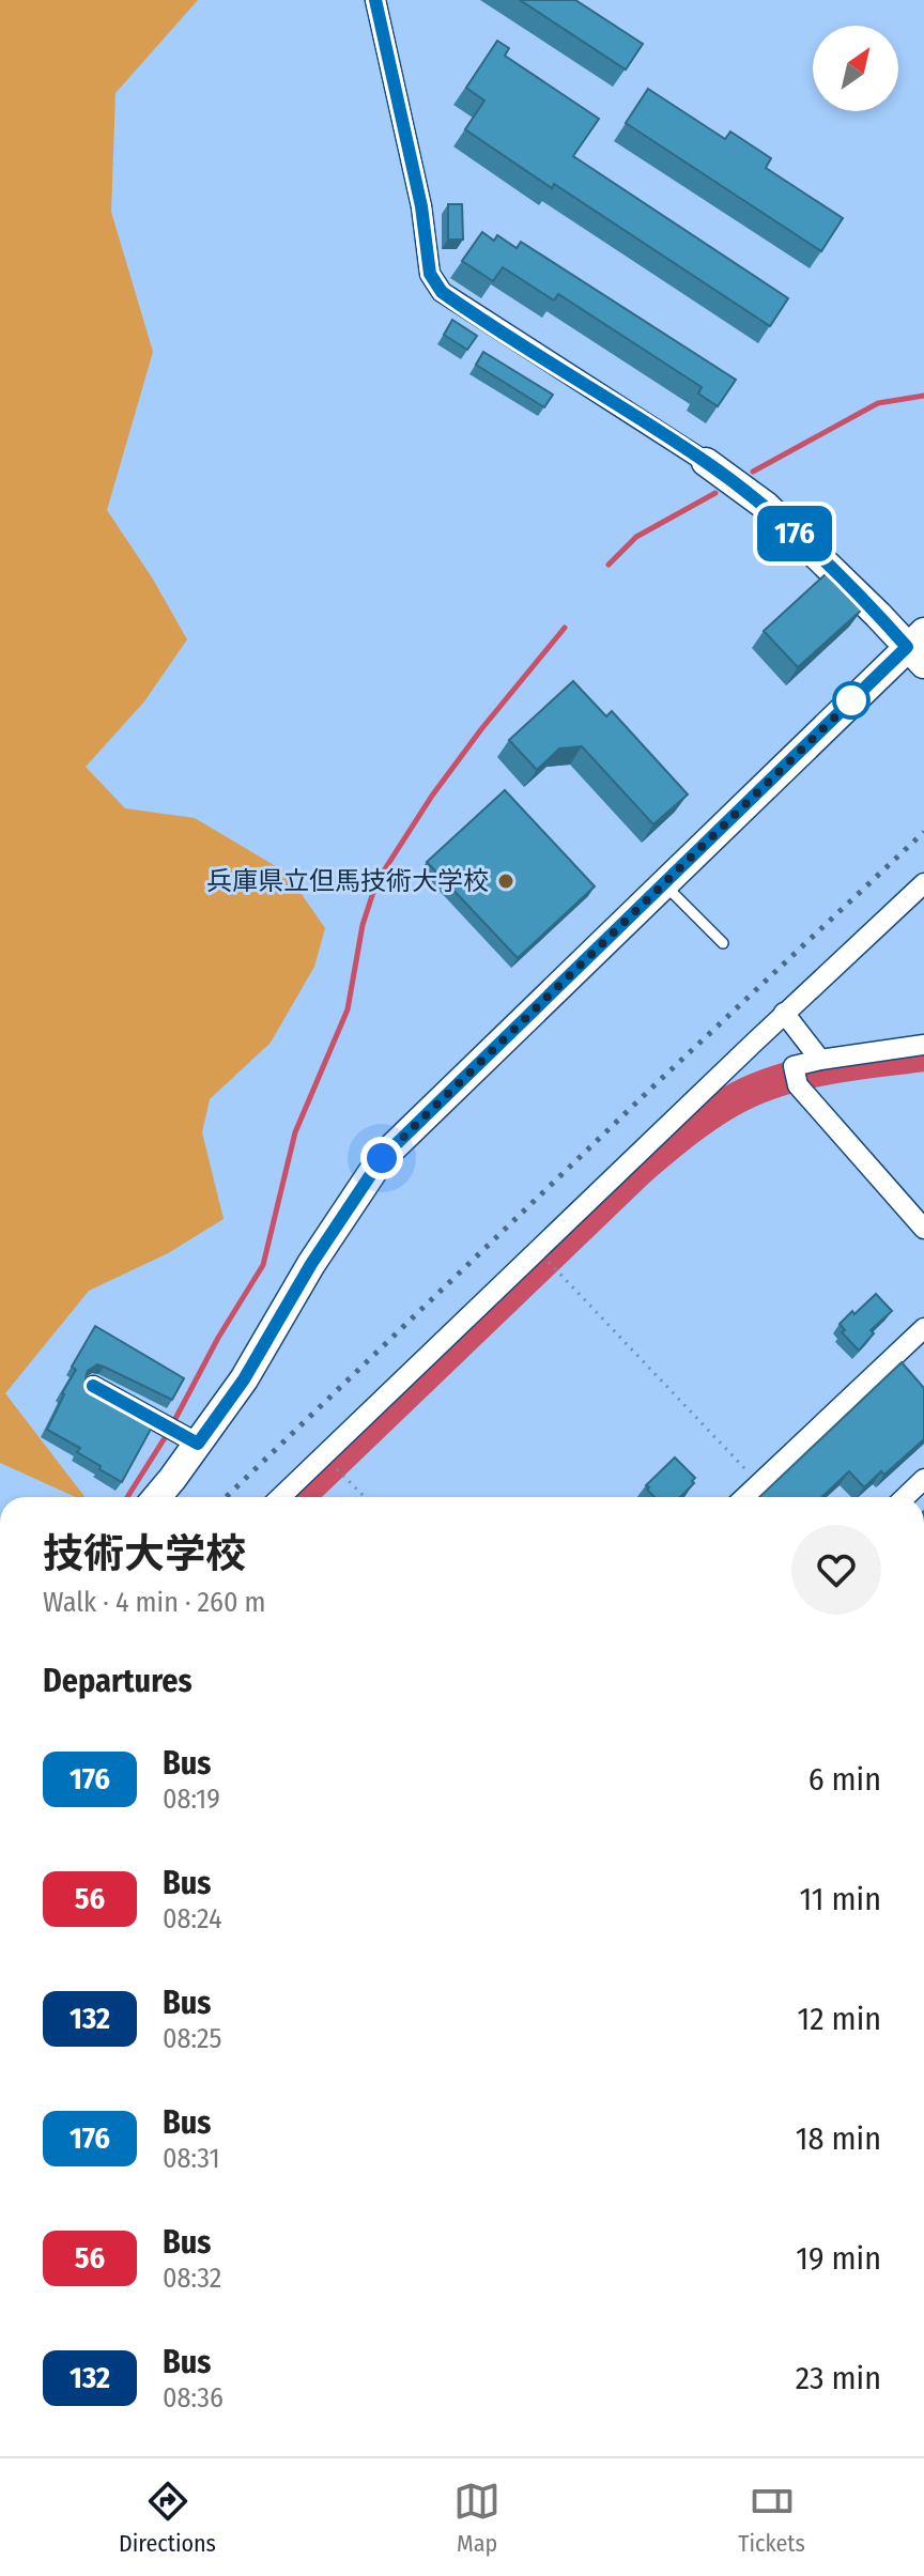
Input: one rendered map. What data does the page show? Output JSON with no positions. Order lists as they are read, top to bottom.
{
  "places": ["兵庫県立但馬技術大学校"],
  "lines": ["bus line 176"],
  "north": "top right",
  "page": {
    "on_map": "176",
    "heading": [
      ["技術大学校", "Walk · 4 min · 260 m"],
      "Departures"
    ],
    "list": [
      {
        "mark": "176",
        "name": "Bus",
        "note": "08:19",
        "value": "6 min"
      },
      {
        "mark": "56",
        "name": "Bus",
        "note": "08:24",
        "value": "11 min"
      },
      {
        "mark": "132",
        "name": "Bus",
        "note": "08:25",
        "value": "12 min"
      },
      {
        "mark": "176",
        "name": "Bus",
        "note": "08:31",
        "value": "18 min"
      },
      {
        "mark": "56",
        "name": "Bus",
        "note": "08:32",
        "value": "19 min"
      },
      {
        "mark": "132",
        "name": "Bus",
        "note": "08:36",
        "value": "23 min"
      }
    ],
    "tabs": ["Directions", "Map", "Tickets"]
  }
}
